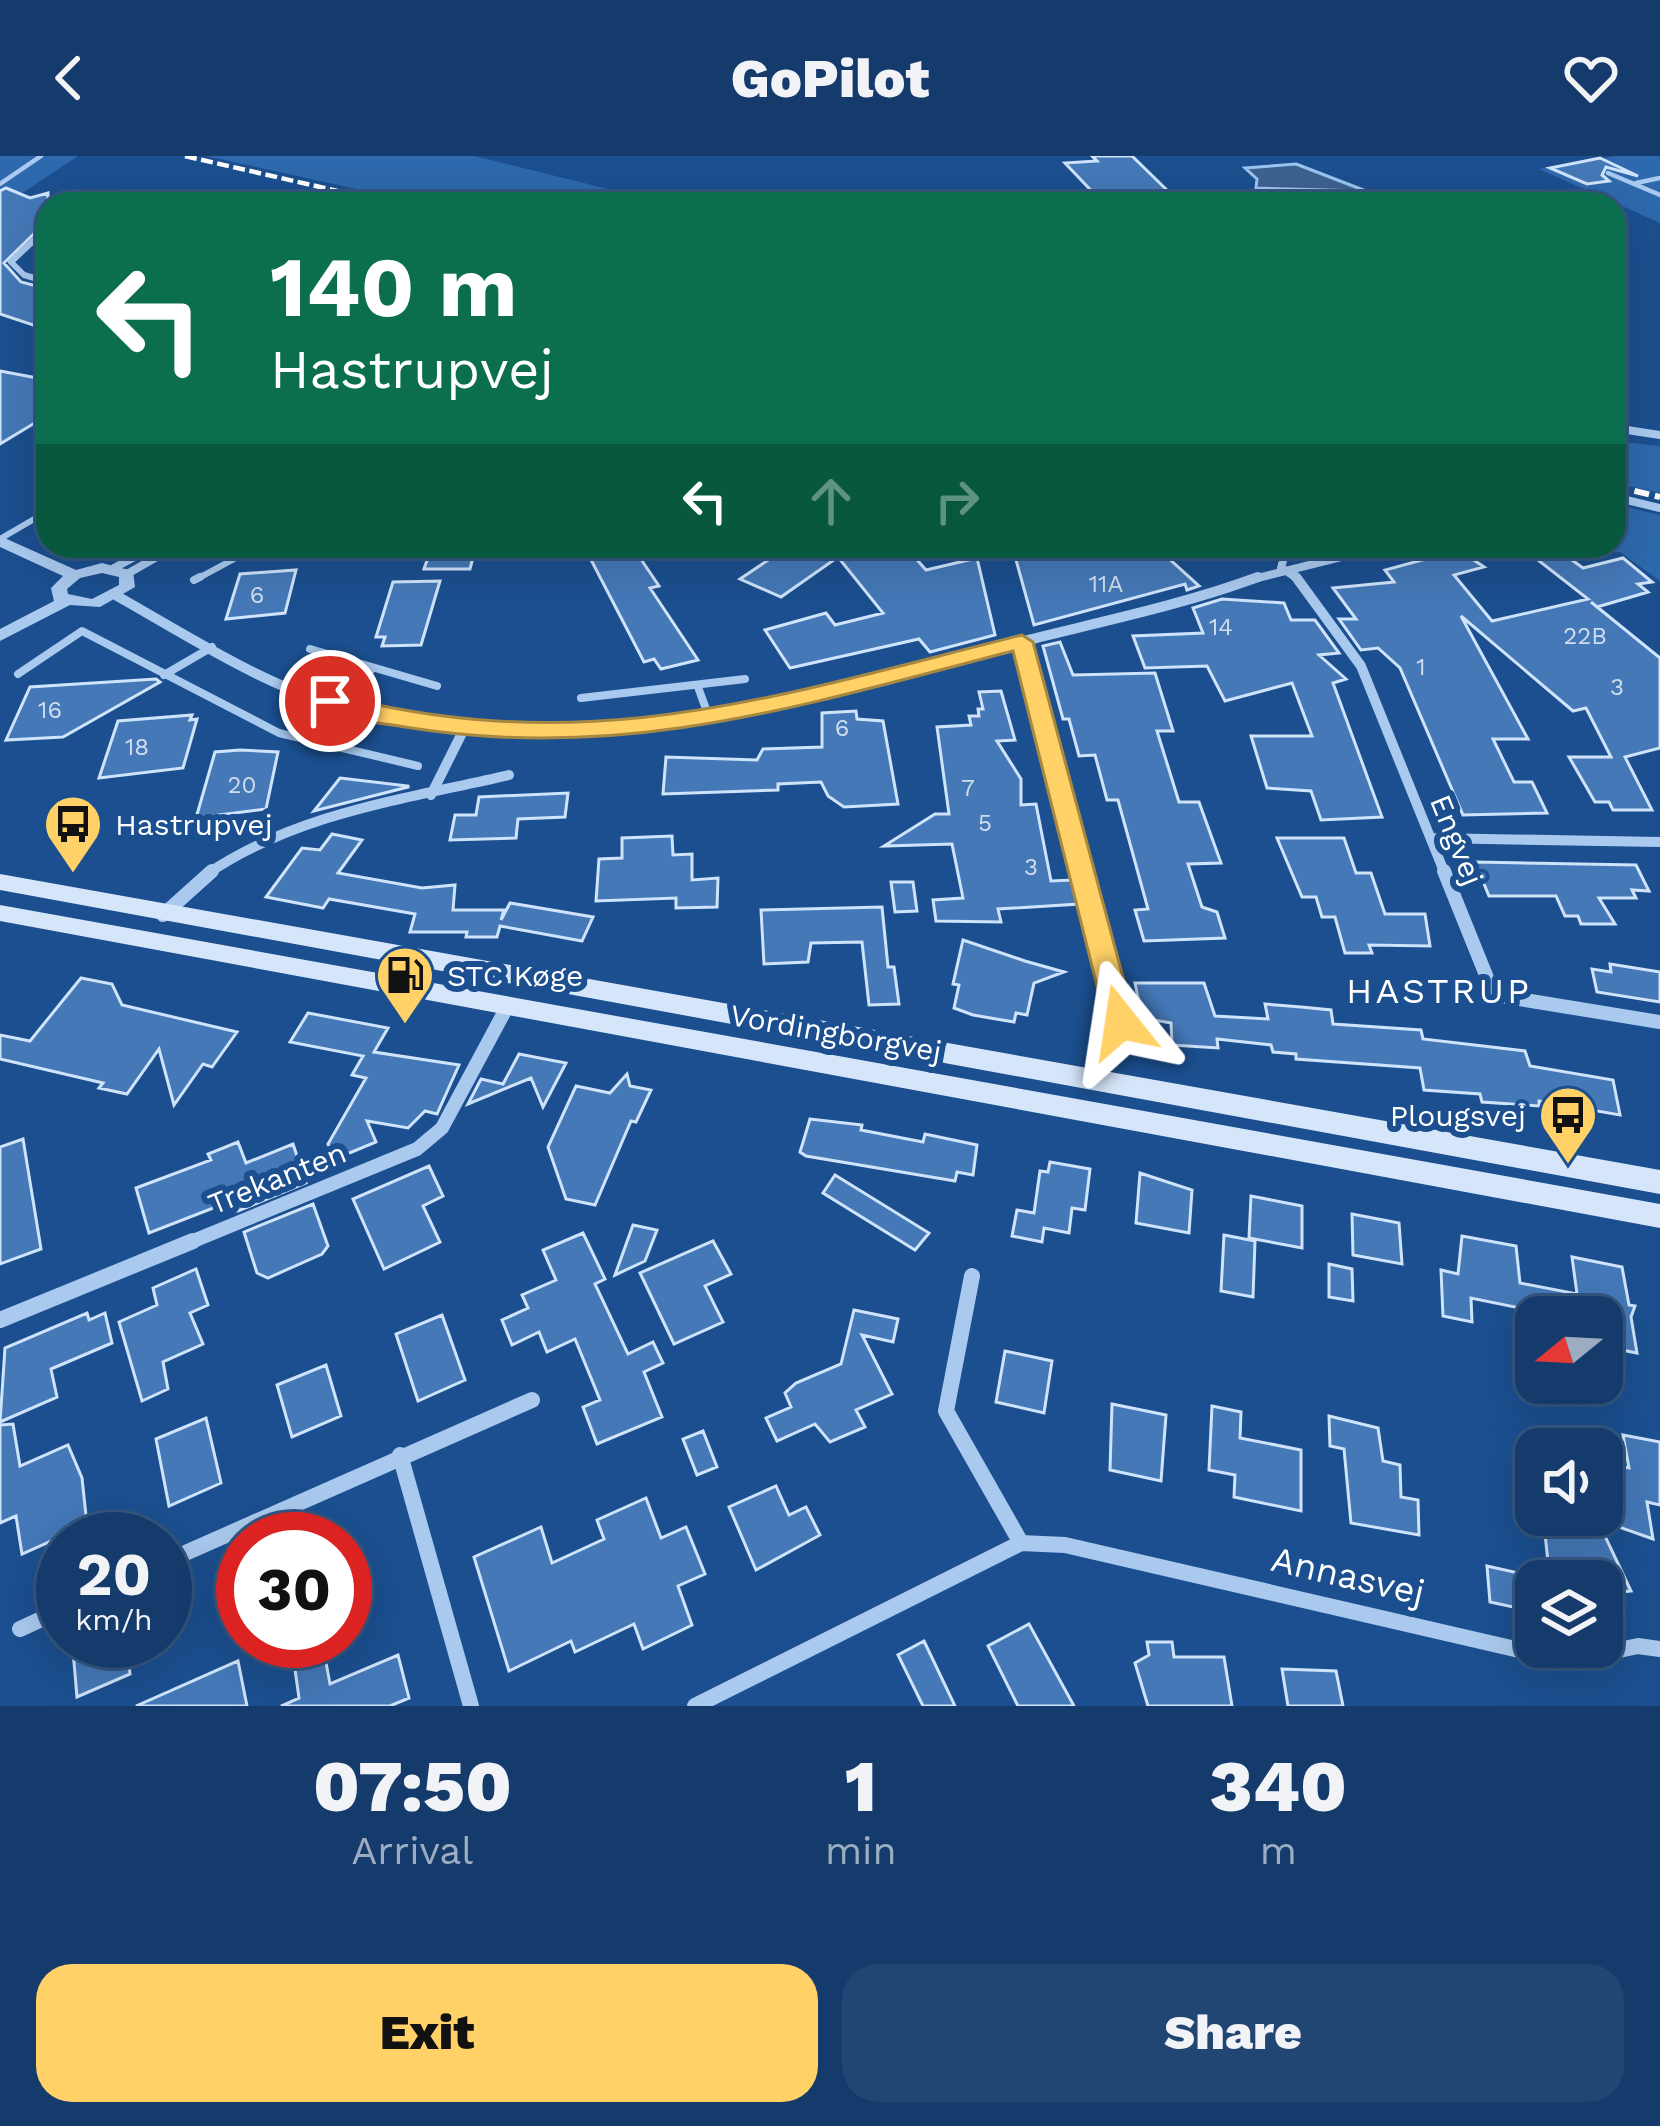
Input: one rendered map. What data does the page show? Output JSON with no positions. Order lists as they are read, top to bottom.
{
  "streets": {
    "main road": ["Vordingborgvej"],
    "street": ["Engvej", "Trekanten", "Annasvej"]
  },
  "crossings": [
    ["Vordingborgvej", "Trekanten"]
  ],
  "districts": ["HASTRUP"],
  "places": {
    "bus stop": ["Hastrupvej", "Plougsvej"],
    "fuel station": ["STC Køge"]
  },
  "house_numbers": [
    "11A",
    "6",
    "14",
    "22B",
    "1",
    "3",
    "16",
    "6",
    "18",
    "20",
    "7",
    "5",
    "3"
  ],
  "north": "left",
  "page": {
    "header": "GoPilot",
    "turn": ["140 m", "Hastrupvej"],
    "speed": "20 km/h",
    "limit": "30",
    "eta": [
      "07:50",
      "Arrival",
      "1",
      "min",
      "340",
      "m"
    ],
    "buttons": ["Exit", "Share"]
  }
}
